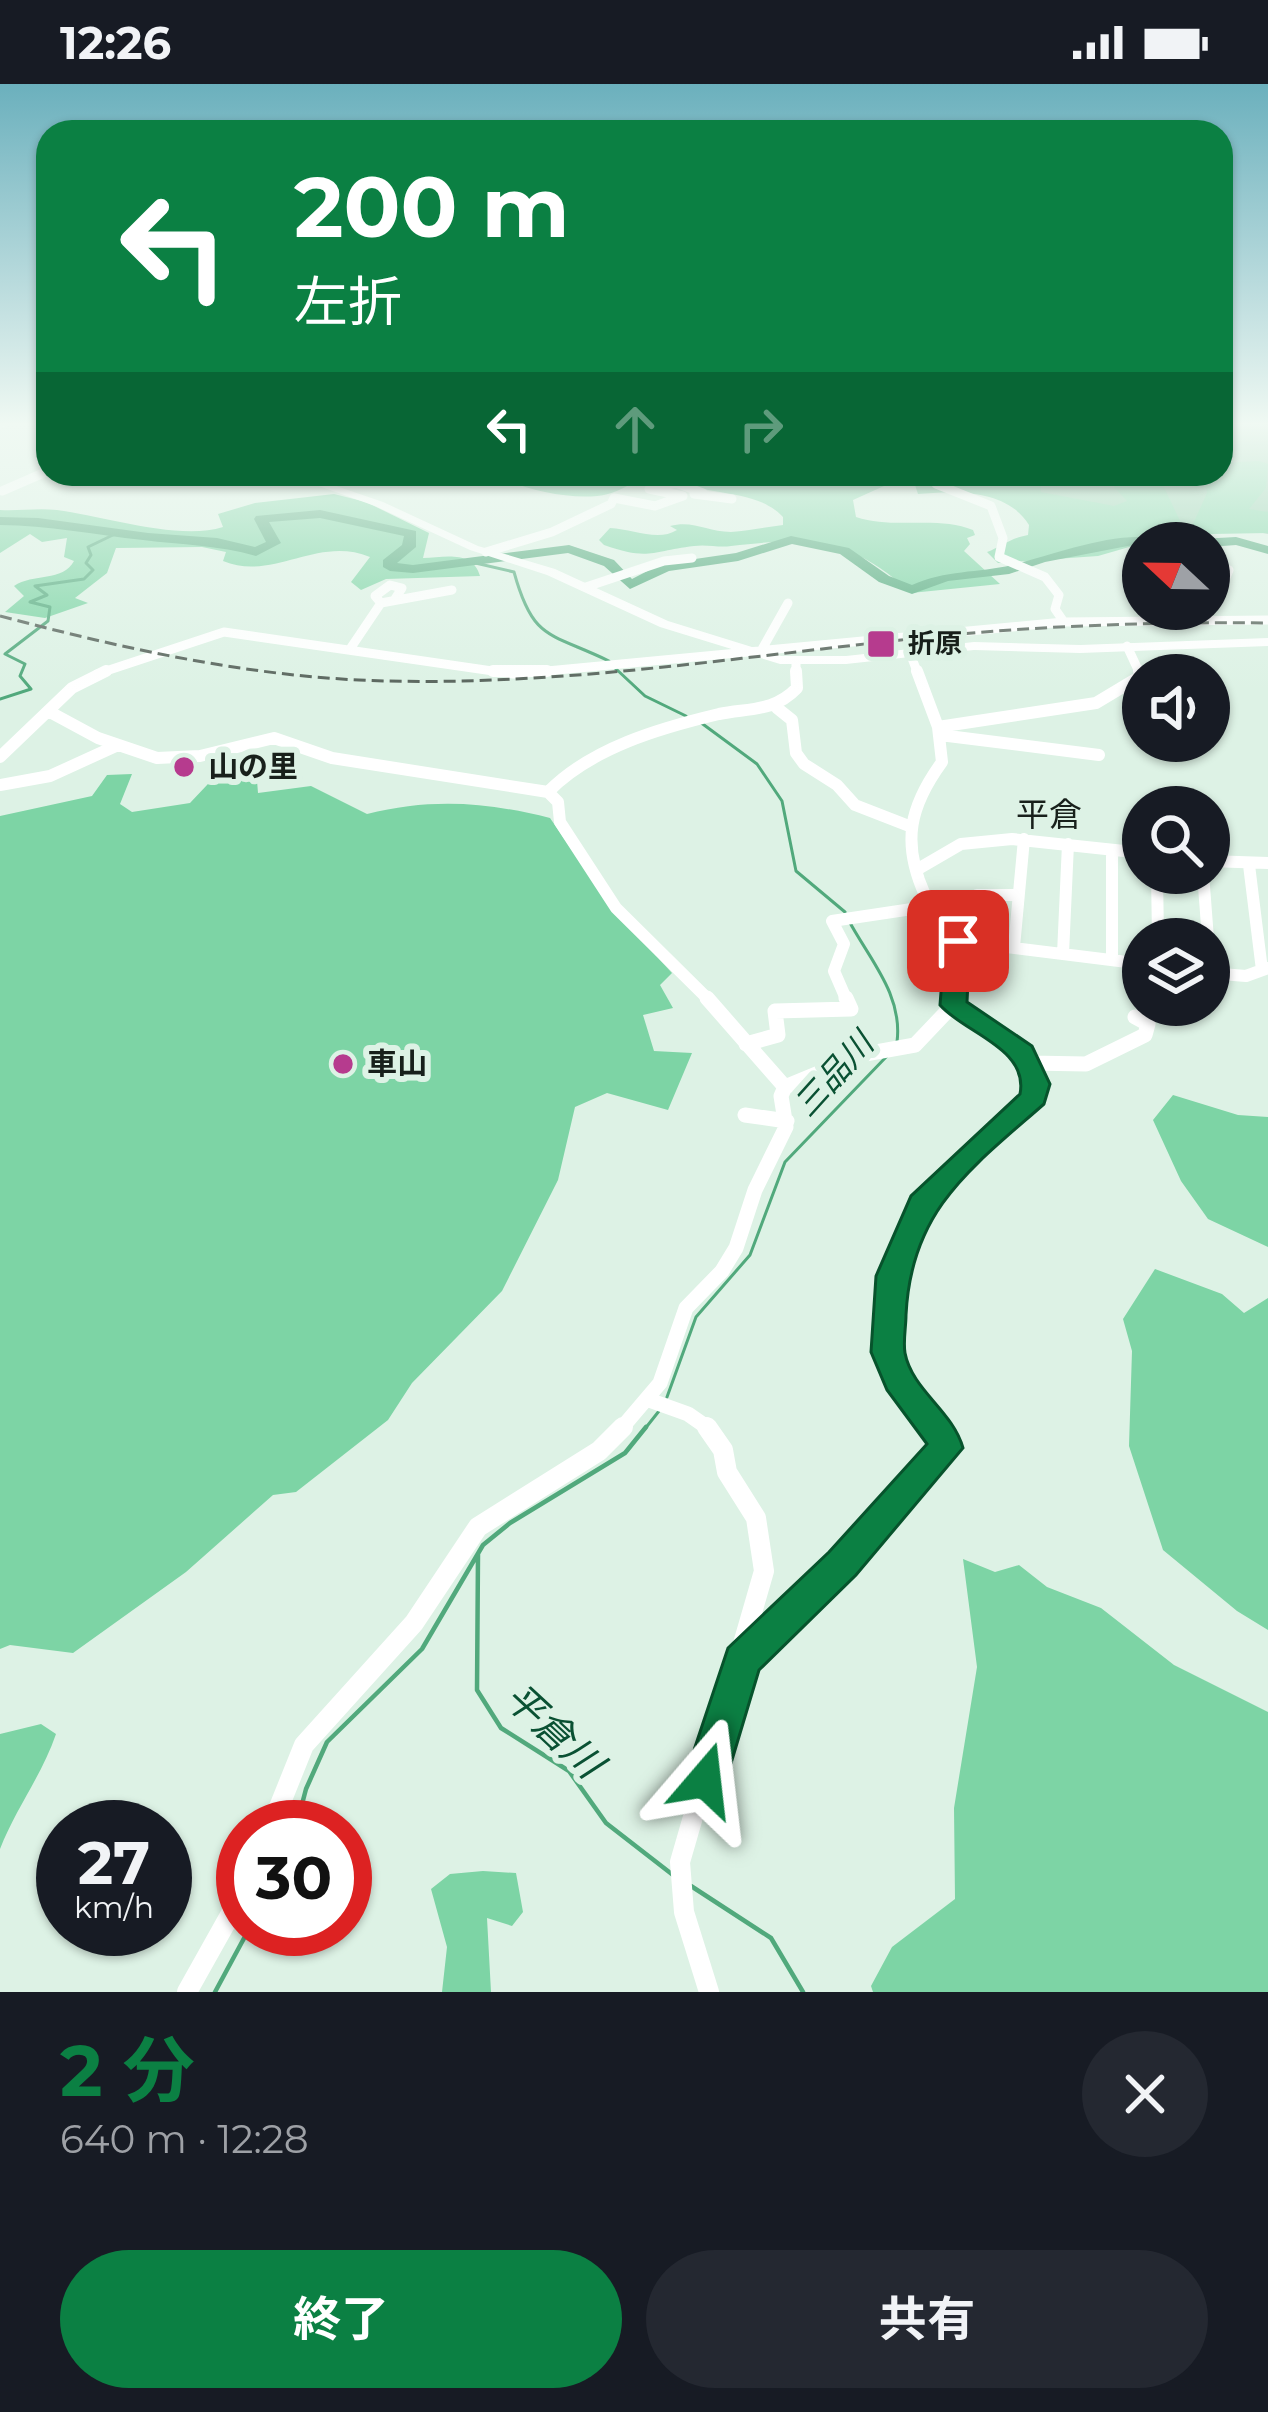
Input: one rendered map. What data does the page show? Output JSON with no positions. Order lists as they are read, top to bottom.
{
  "districts": ["平倉"],
  "water": ["三品川", "平倉川"],
  "places": {
    "transit": ["折原"],
    "other": ["山の里", "車山"]
  },
  "north": "left",
  "page": {
    "status": "12:26",
    "turn": ["200 m", "左折"],
    "speed": "27 km/h",
    "limit": "30",
    "heading": ["2 分", "640 m · 12:28"],
    "buttons": ["終了", "共有"]
  }
}
